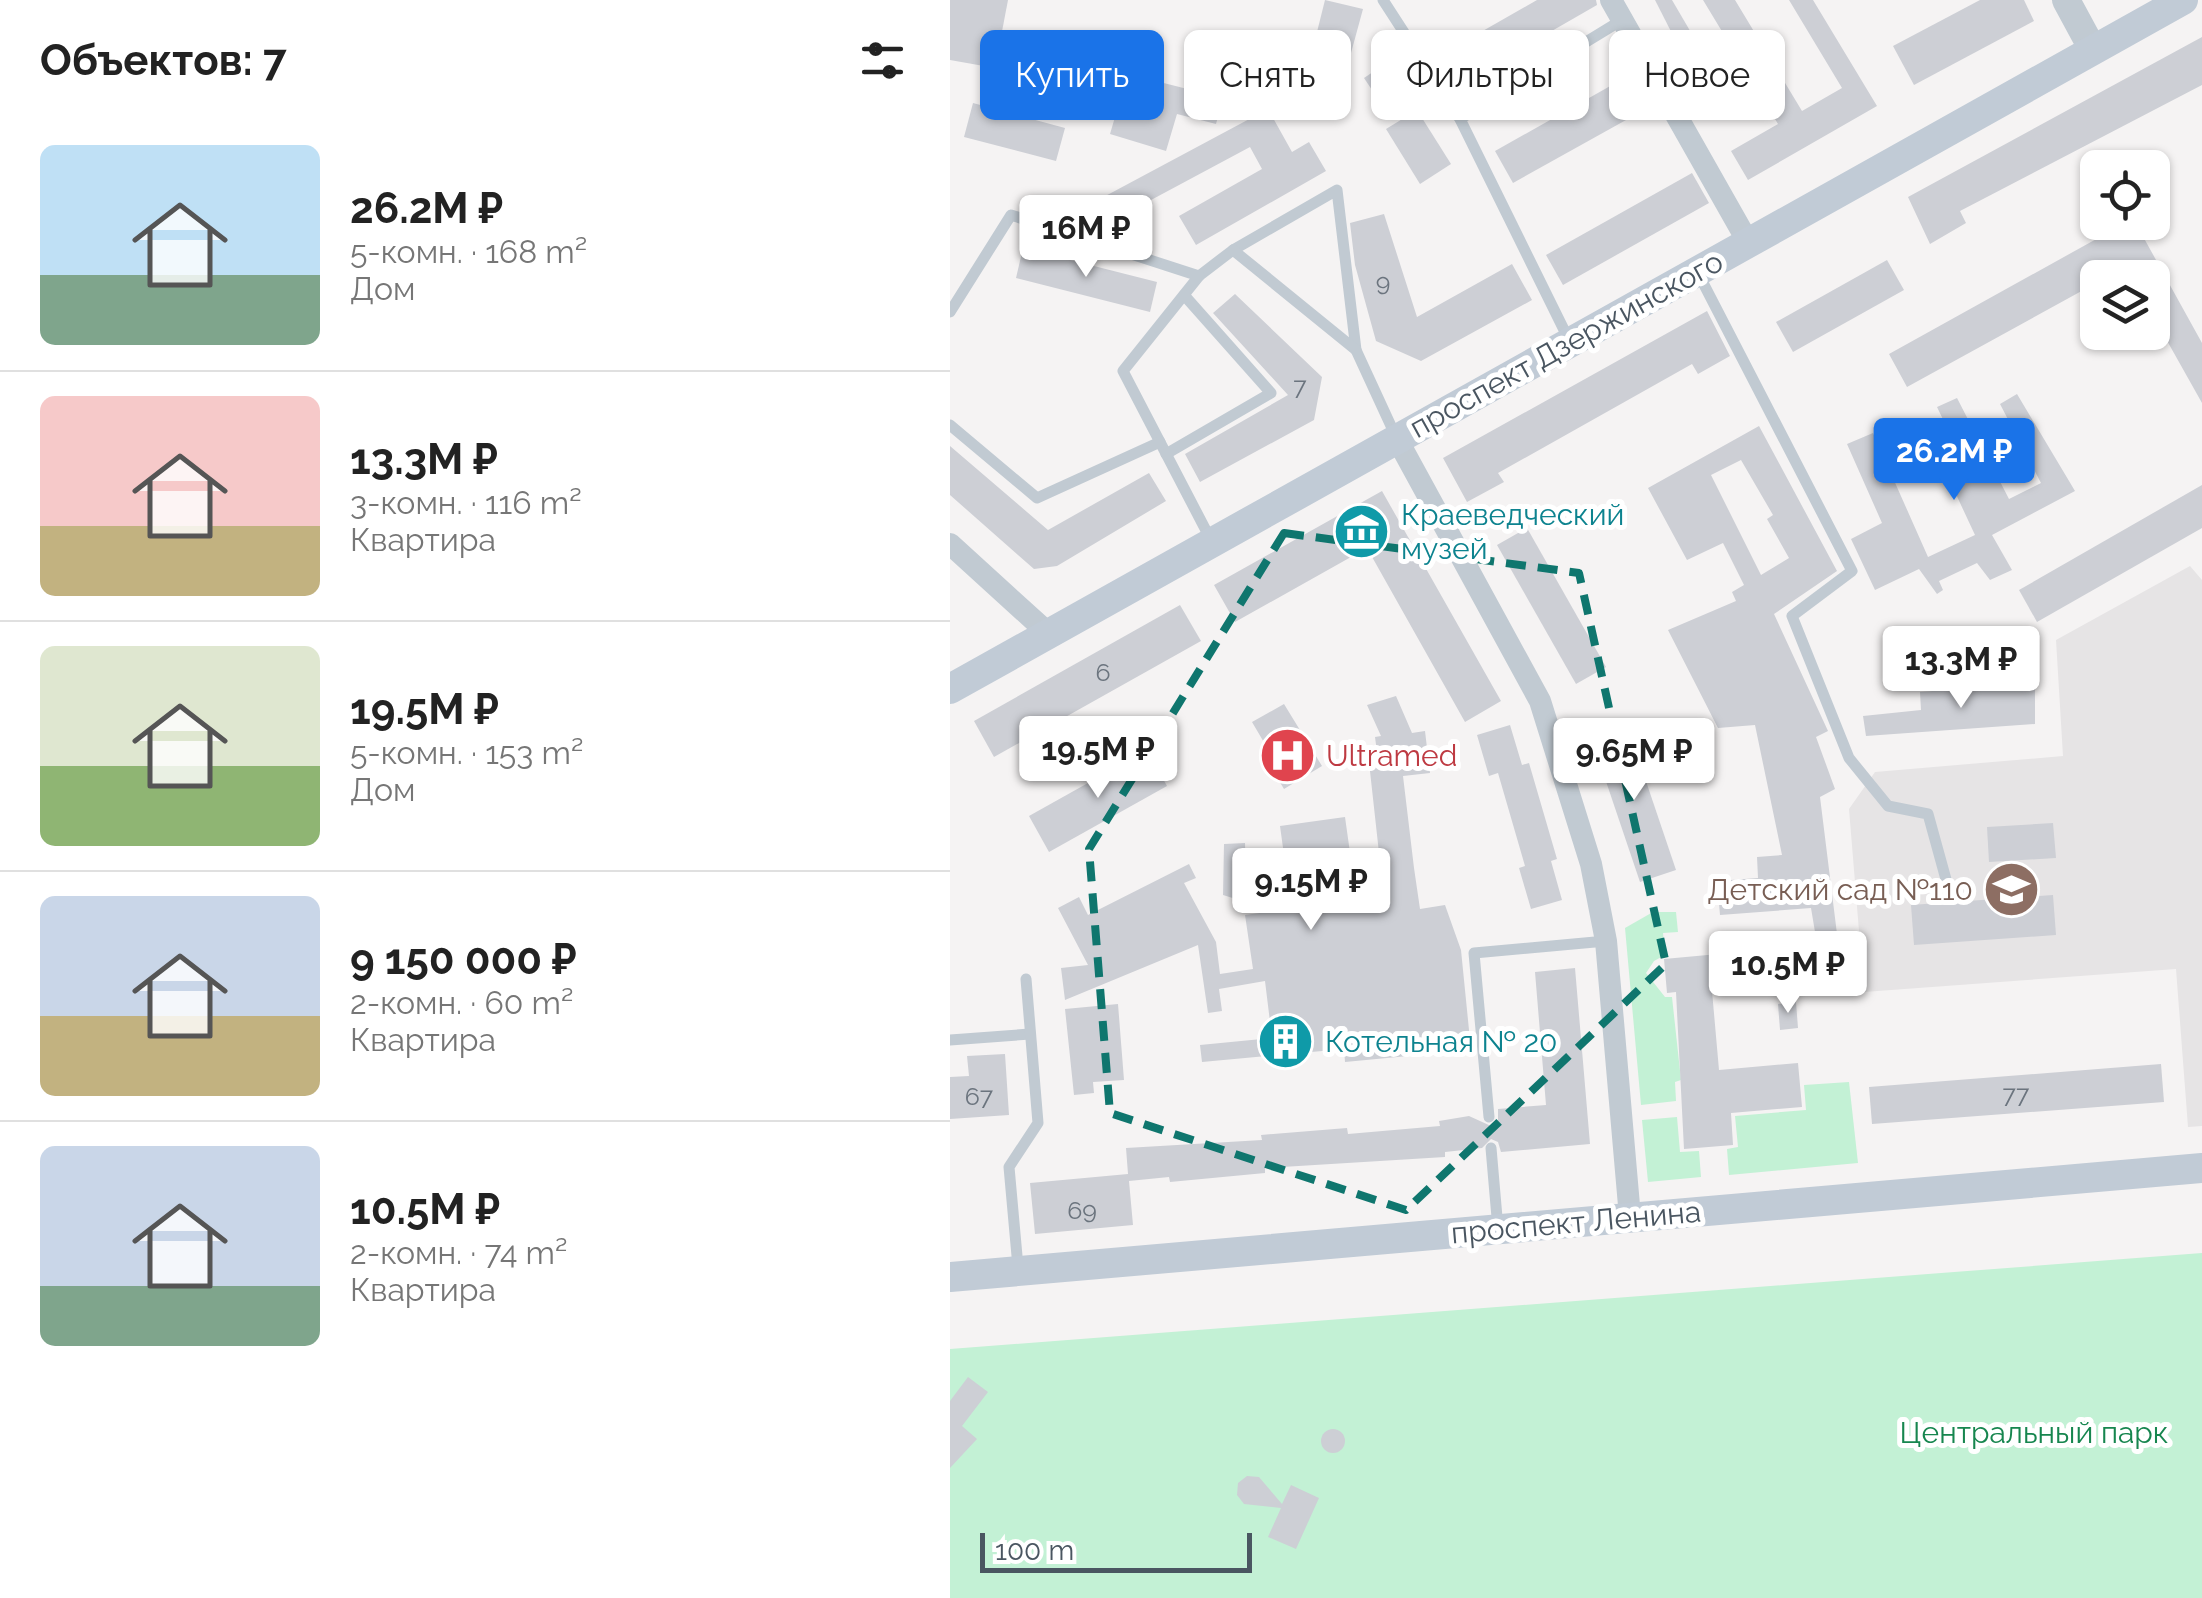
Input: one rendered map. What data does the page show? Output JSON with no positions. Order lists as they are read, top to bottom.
{
  "streets": {
    "main road": ["проспект Дзержинского", "проспект Ленина"]
  },
  "parks": ["Центральный парк"],
  "places": {
    "museum": ["Краеведческий музей"],
    "hospital": ["Ultramed"],
    "school or university": ["Детский сад №110"],
    "building": ["Котельная № 20"]
  },
  "house_numbers": [
    "9",
    "7",
    "6",
    "77",
    "67",
    "69"
  ],
  "scale_bar": "100 m",
  "page": {
    "heading": "Объектов: 7",
    "chip": [
      "Купить",
      "Снять",
      "Фильтры",
      "Новое"
    ],
    "list": [
      {
        "name": "26.2M ₽",
        "note": "5-комн. · 168 m² · Дом"
      },
      {
        "name": "13.3M ₽",
        "note": "3-комн. · 116 m² · Квартира"
      },
      {
        "name": "19.5M ₽",
        "note": "5-комн. · 153 m² · Дом"
      },
      {
        "name": "9 150 000 ₽",
        "note": "2-комн. · 60 m² · Квартира"
      },
      {
        "name": "10.5M ₽",
        "note": "2-комн. · 74 m² · Квартира"
      }
    ],
    "price": [
      "16M ₽",
      "26.2M ₽",
      "13.3M ₽",
      "19.5M ₽",
      "9.65M ₽",
      "9.15M ₽",
      "10.5M ₽"
    ],
    "scale": "100 m"
  }
}
